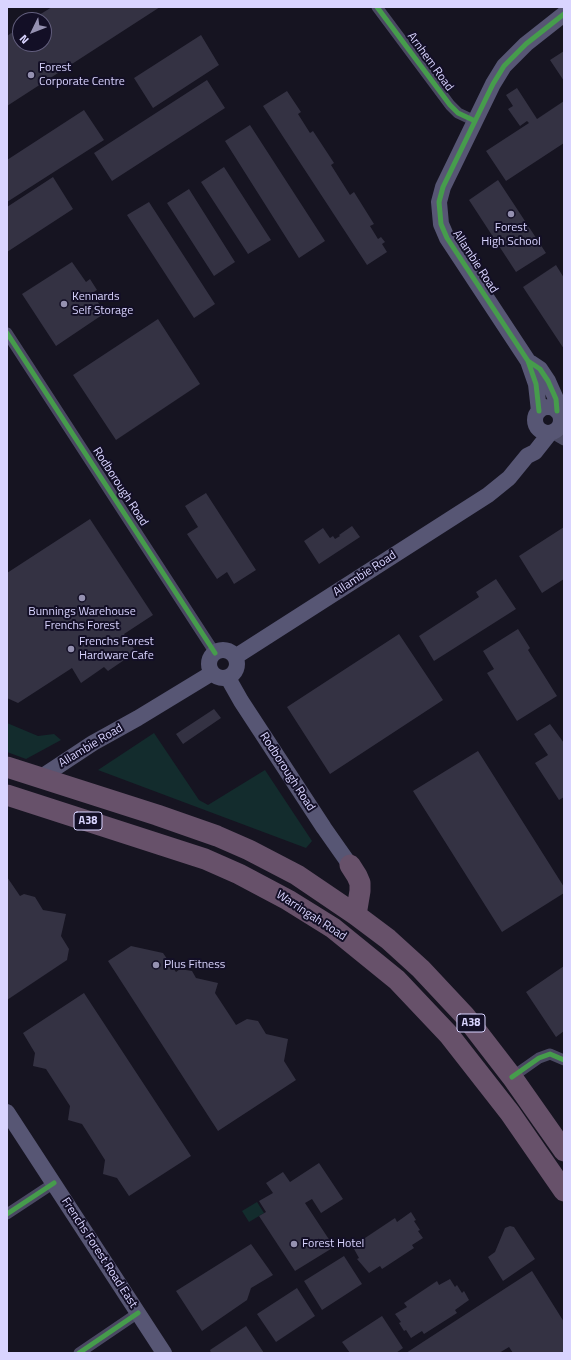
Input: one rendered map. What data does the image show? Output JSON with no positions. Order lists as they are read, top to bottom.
{
  "streets": {
    "highway": ["Allambie Road", "A38", "Warringah Road"],
    "main road": ["Rodborough Road", "Frenchs Forest Road East"],
    "street": ["Arnhem Road"]
  },
  "crossings": [
    ["Arnhem Road", "Allambie Road"],
    ["Allambie Road", "Rodborough Road"],
    ["Allambie Road", "A38"],
    ["Allambie Road", "Warringah Road"]
  ],
  "places": [
    "Forest Corporate Centre",
    "Forest High School",
    "Kennards Self Storage",
    "Bunnings Warehouse Frenchs Forest",
    "Frenchs Forest Hardware Cafe",
    "Plus Fitness",
    "Forest Hotel"
  ],
  "north": "bottom left"
}
